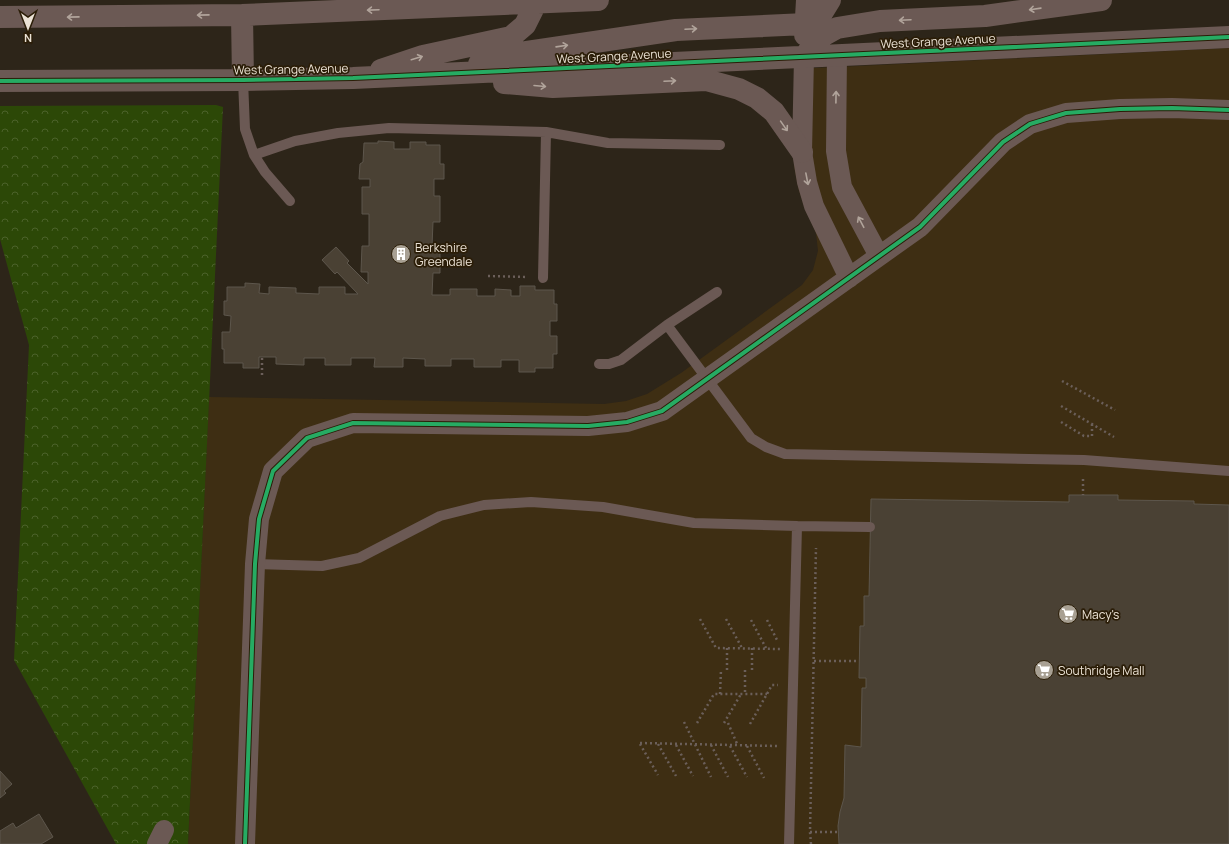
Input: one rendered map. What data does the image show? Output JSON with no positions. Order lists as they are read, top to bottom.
{
  "streets": {
    "street": ["West Grange Avenue"]
  },
  "places": {
    "building": ["Berkshire Greendale"],
    "supermarket": ["Macy's", "Southridge Mall"]
  },
  "north": "bottom"
}
